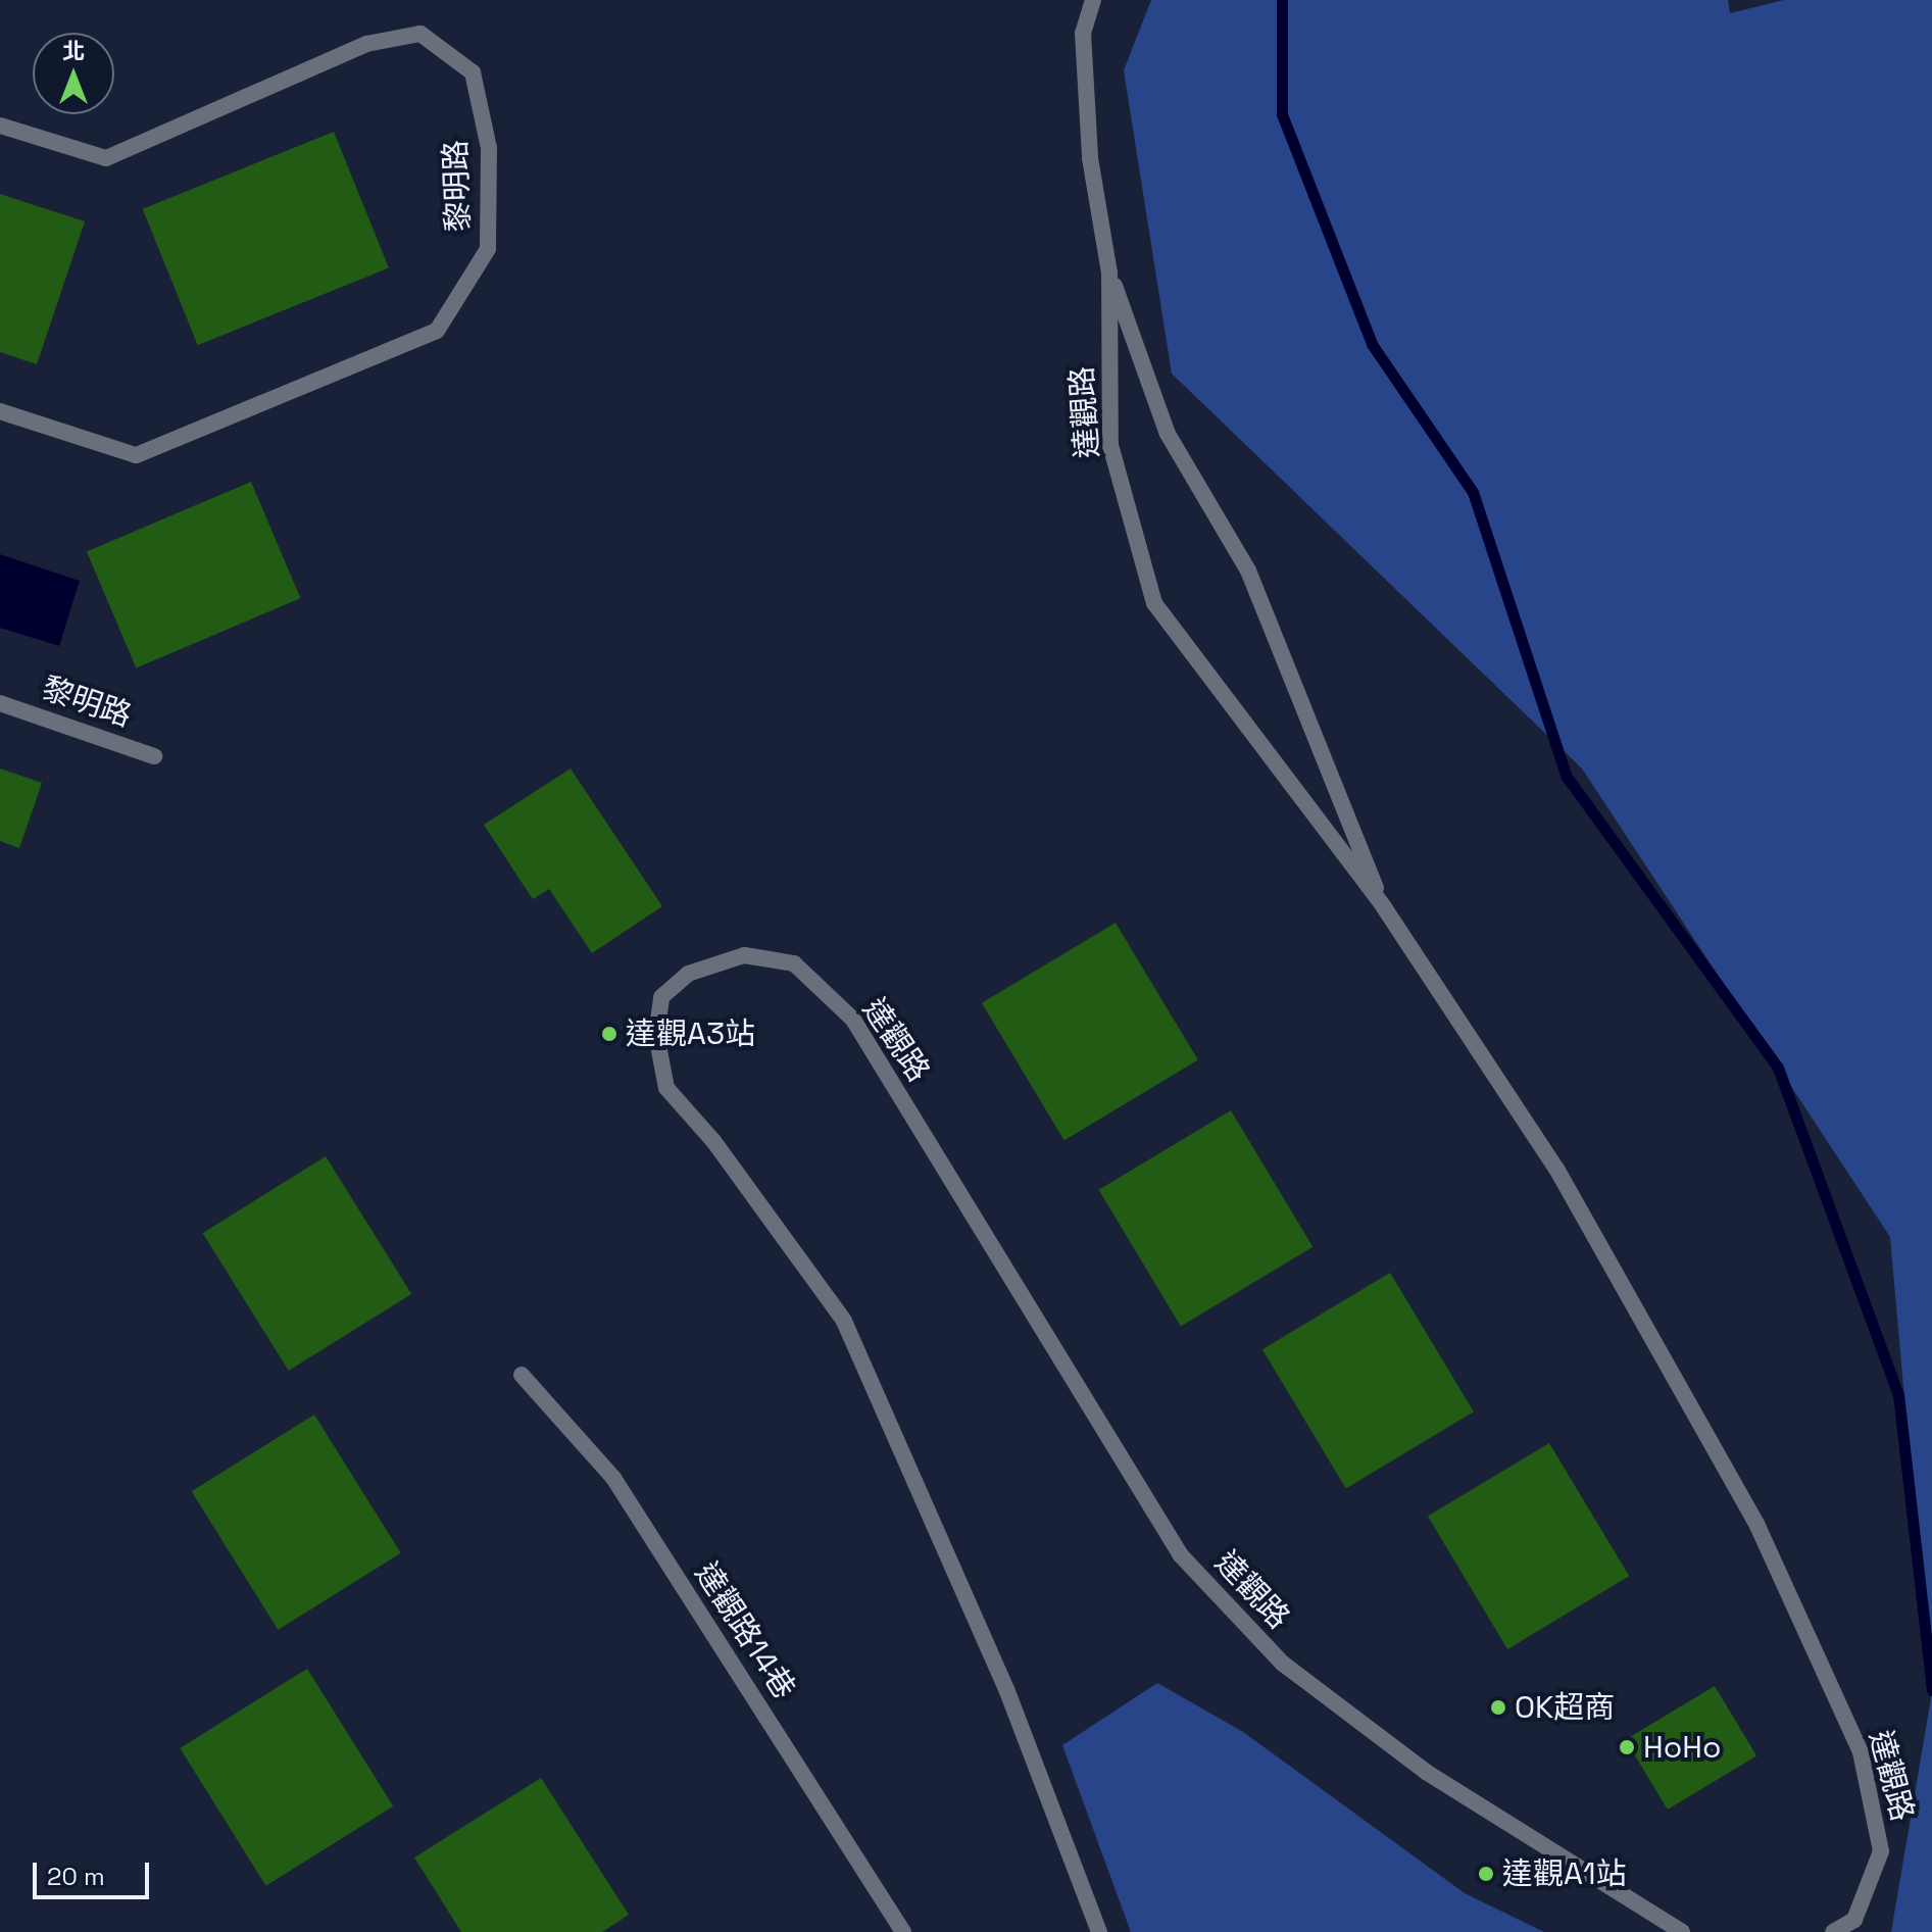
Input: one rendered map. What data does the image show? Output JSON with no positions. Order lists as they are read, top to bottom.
{
  "streets": {
    "street": ["黎明路", "達觀路", "達觀路14巷"]
  },
  "places": [
    "達觀A3站",
    "OK超商",
    "HoHo",
    "達觀A1站"
  ],
  "scale_bar": "20 m",
  "north": "top"
}
